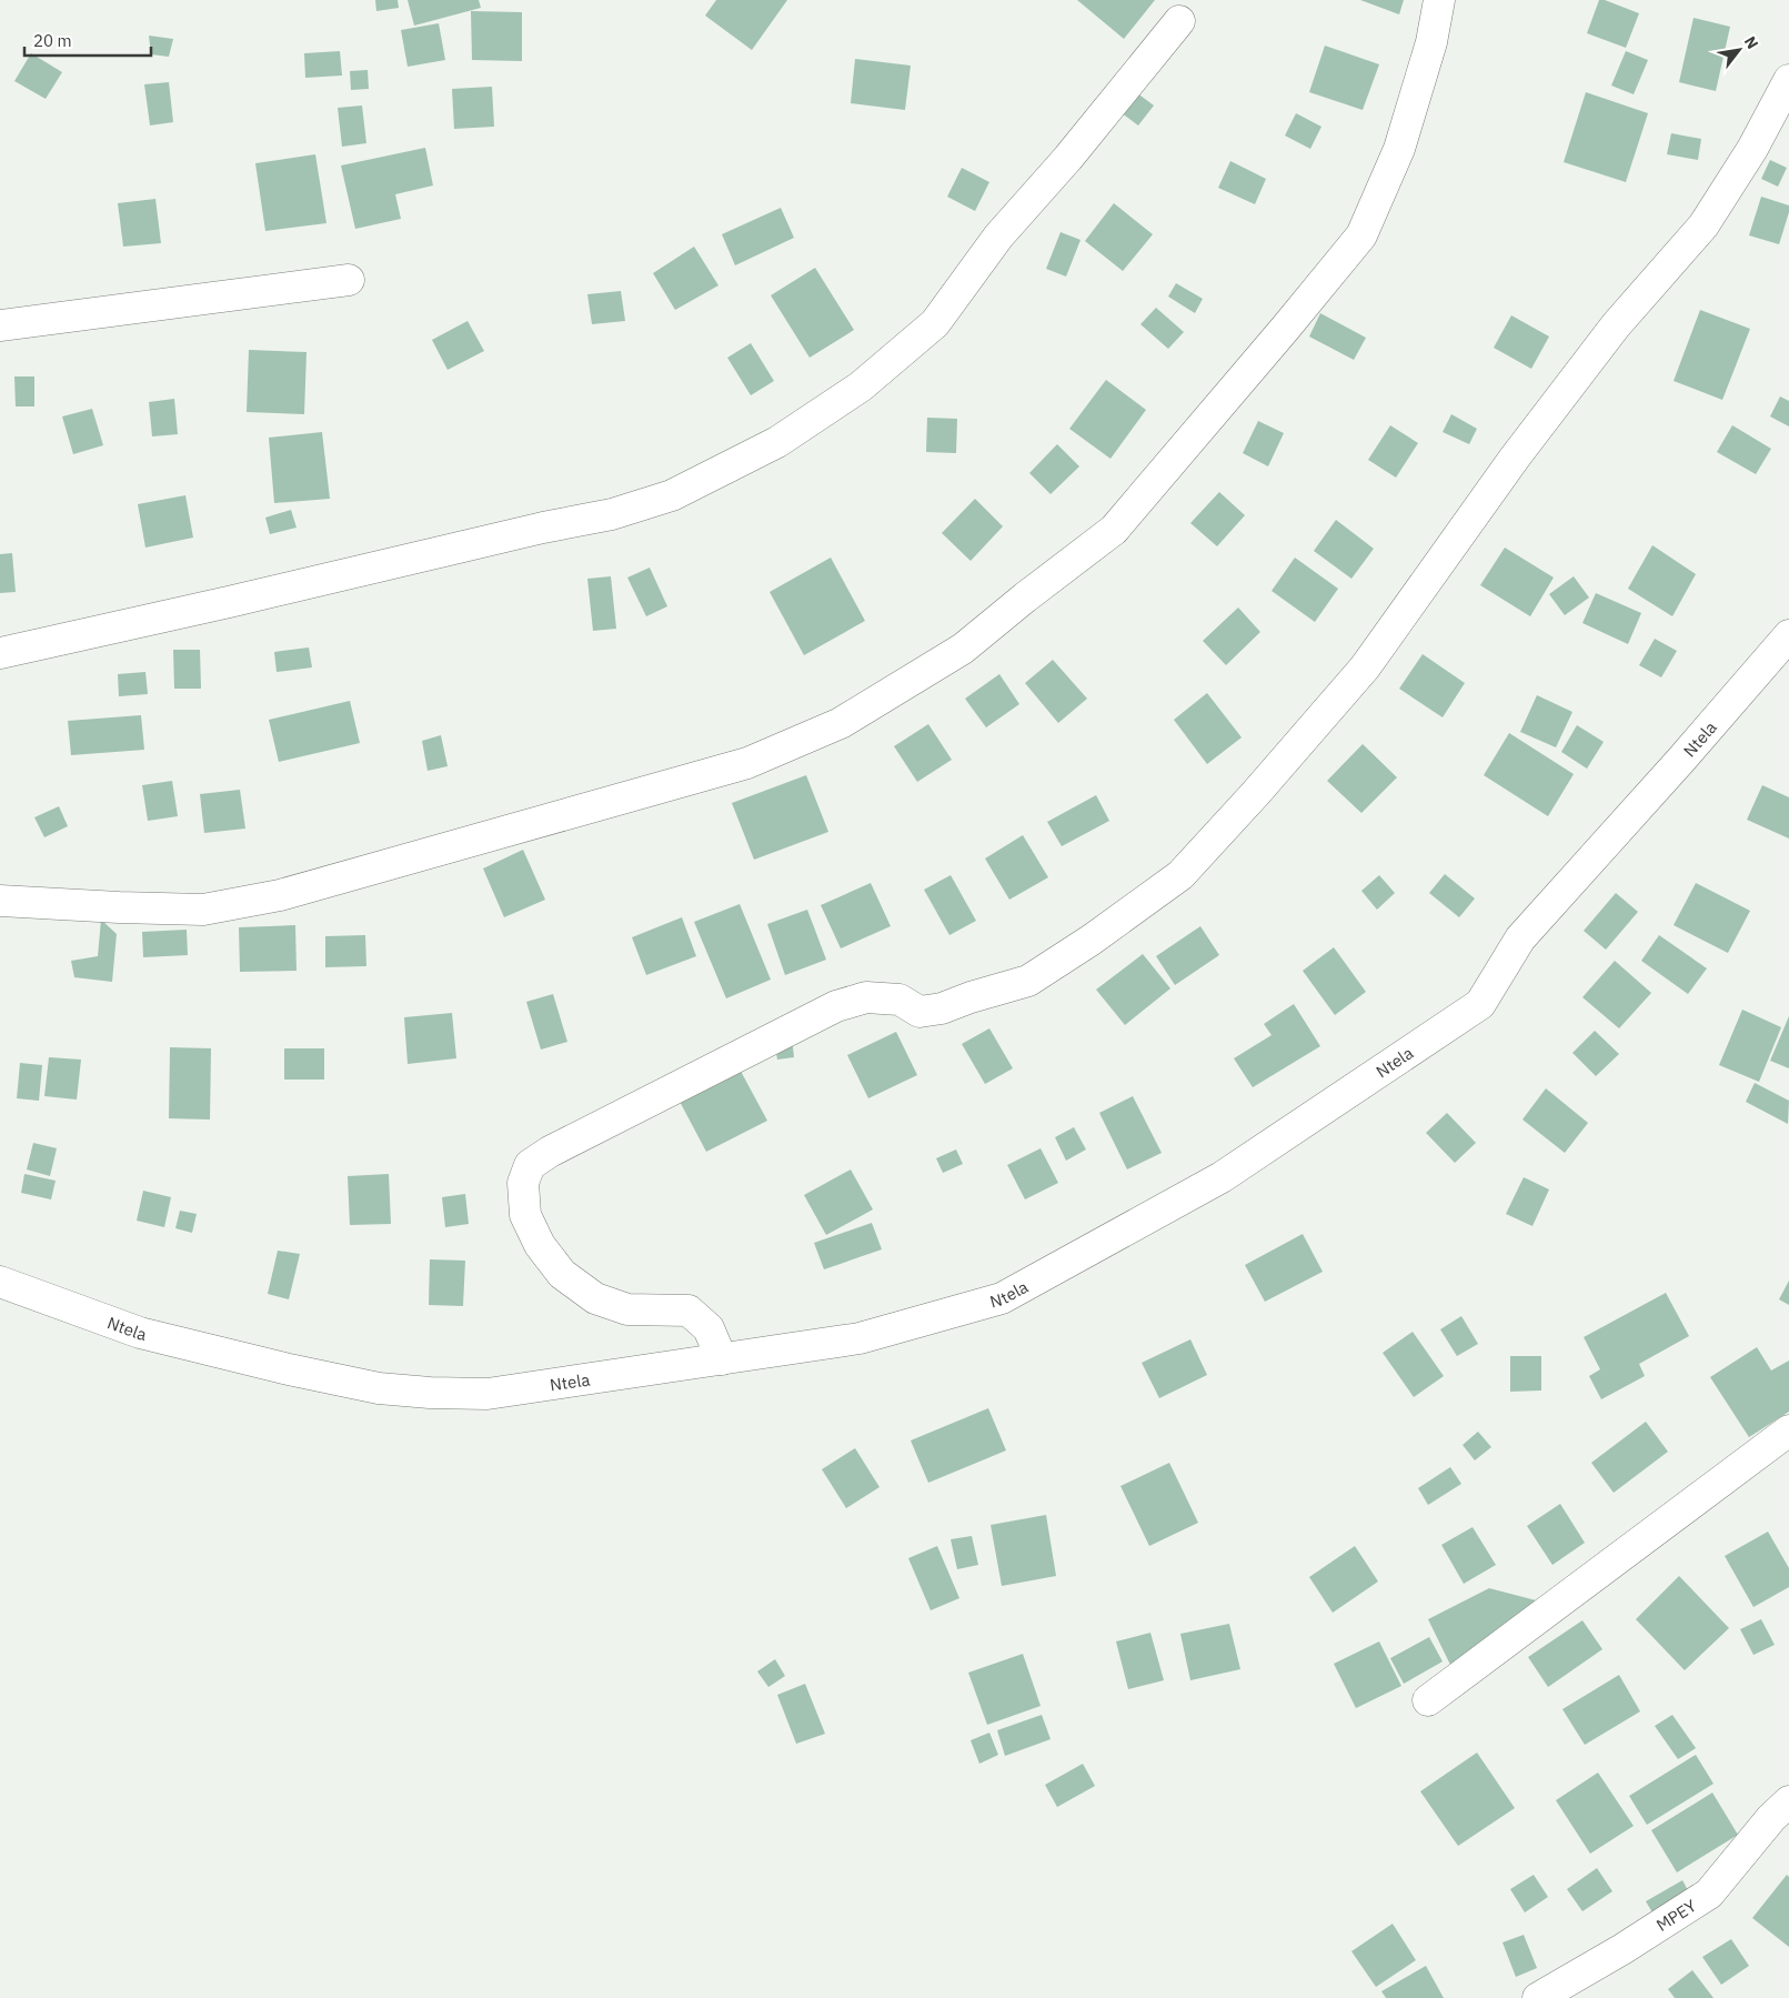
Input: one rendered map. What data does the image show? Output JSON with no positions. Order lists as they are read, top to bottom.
{
  "streets": {
    "street": ["Ntela", "MPEY"]
  },
  "scale_bar": "20 m",
  "north": "top right"
}
